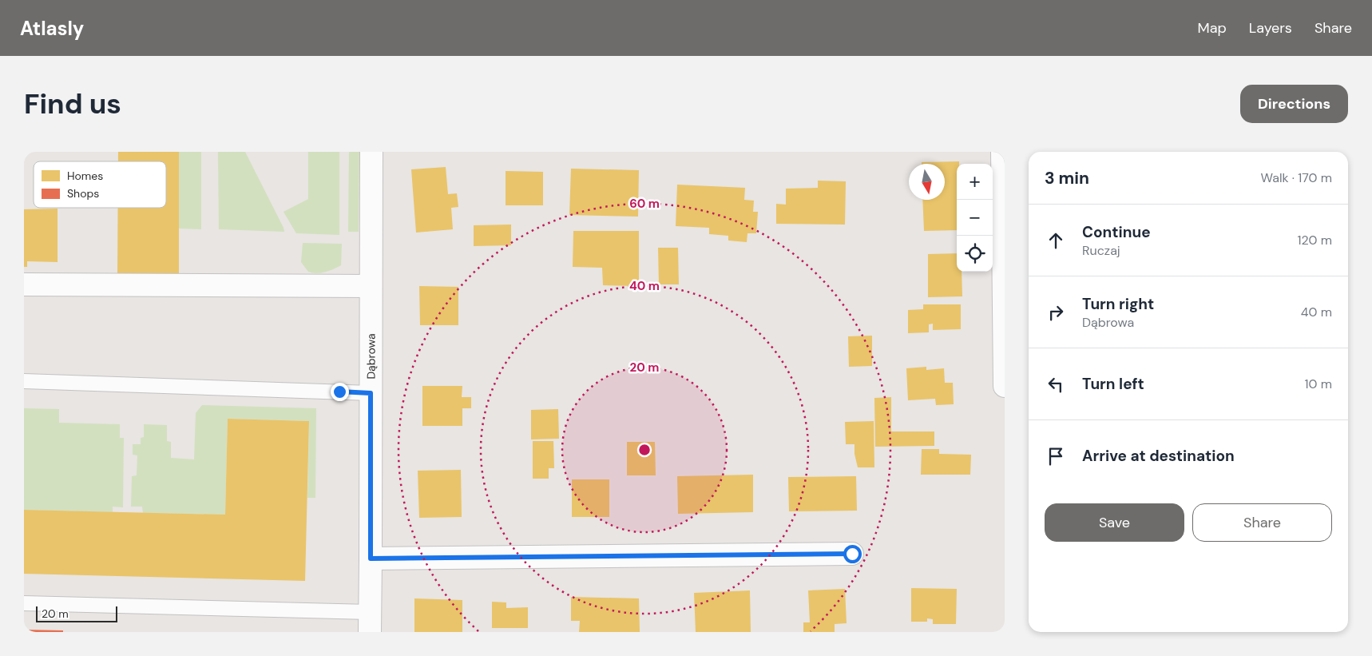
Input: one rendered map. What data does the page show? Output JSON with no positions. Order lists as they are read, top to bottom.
{
  "streets": {
    "street": ["Dąbrowa"]
  },
  "legend": ["Homes", "Shops"],
  "scale_bar": "20 m",
  "north": "bottom",
  "page": {
    "header": "Atlasly",
    "nav": ["Map", "Layers", "Share"],
    "buttons": [
      "Directions",
      ["Save", "Share"]
    ],
    "title": "Find us",
    "heading": ["3 min", "Walk · 170 m"],
    "map_buttons": ["+", "−"],
    "list": [
      ["Continue", "Ruczaj", "120 m"],
      ["Turn right", "Dąbrowa", "40 m"],
      ["Turn left", "10 m"],
      "Arrive at destination"
    ],
    "scale": "20 m"
  },
  "rings": ["60 m", "40 m", "20 m"]
}
